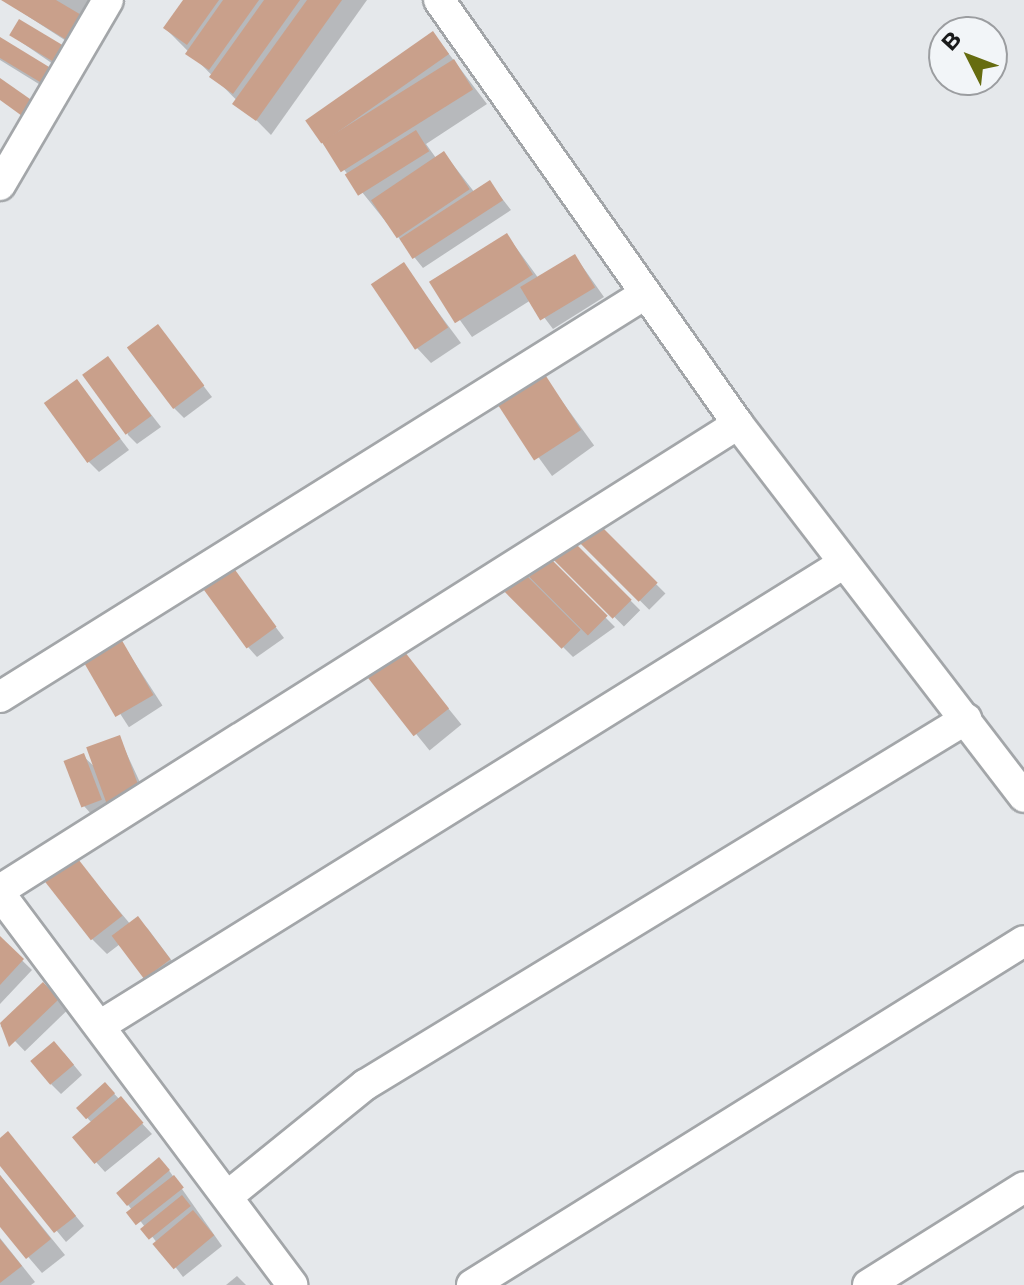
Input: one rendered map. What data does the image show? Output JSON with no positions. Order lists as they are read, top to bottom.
{
  "north": "top left"
}
